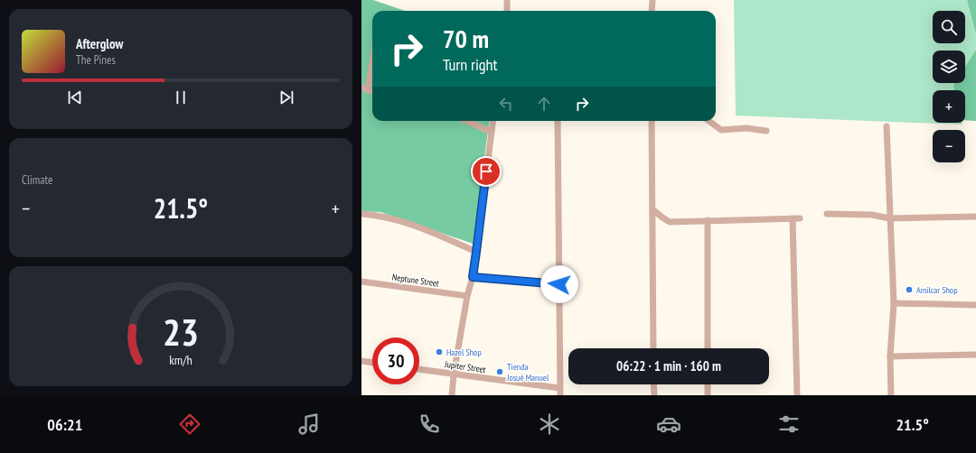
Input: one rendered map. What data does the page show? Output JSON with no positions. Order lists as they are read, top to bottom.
{
  "streets": {
    "street": ["Neptune Street", "Jupiter Street"]
  },
  "places": ["Amilcar Shop", "Hazel Shop", "Tienda Josué Manuel"],
  "page": {
    "map_buttons": ["+", "−"],
    "turn": ["70 m", "Turn right"],
    "song": ["Afterglow", "The Pines"],
    "tile": "Climate",
    "heat": ["−", "21.5°", "+"],
    "limit": "30",
    "trip": "06:22 · 1 min · 160 m",
    "tabs": ["06:21", "21.5°"],
    "gauge": ["23", "km/h"]
  }
}
